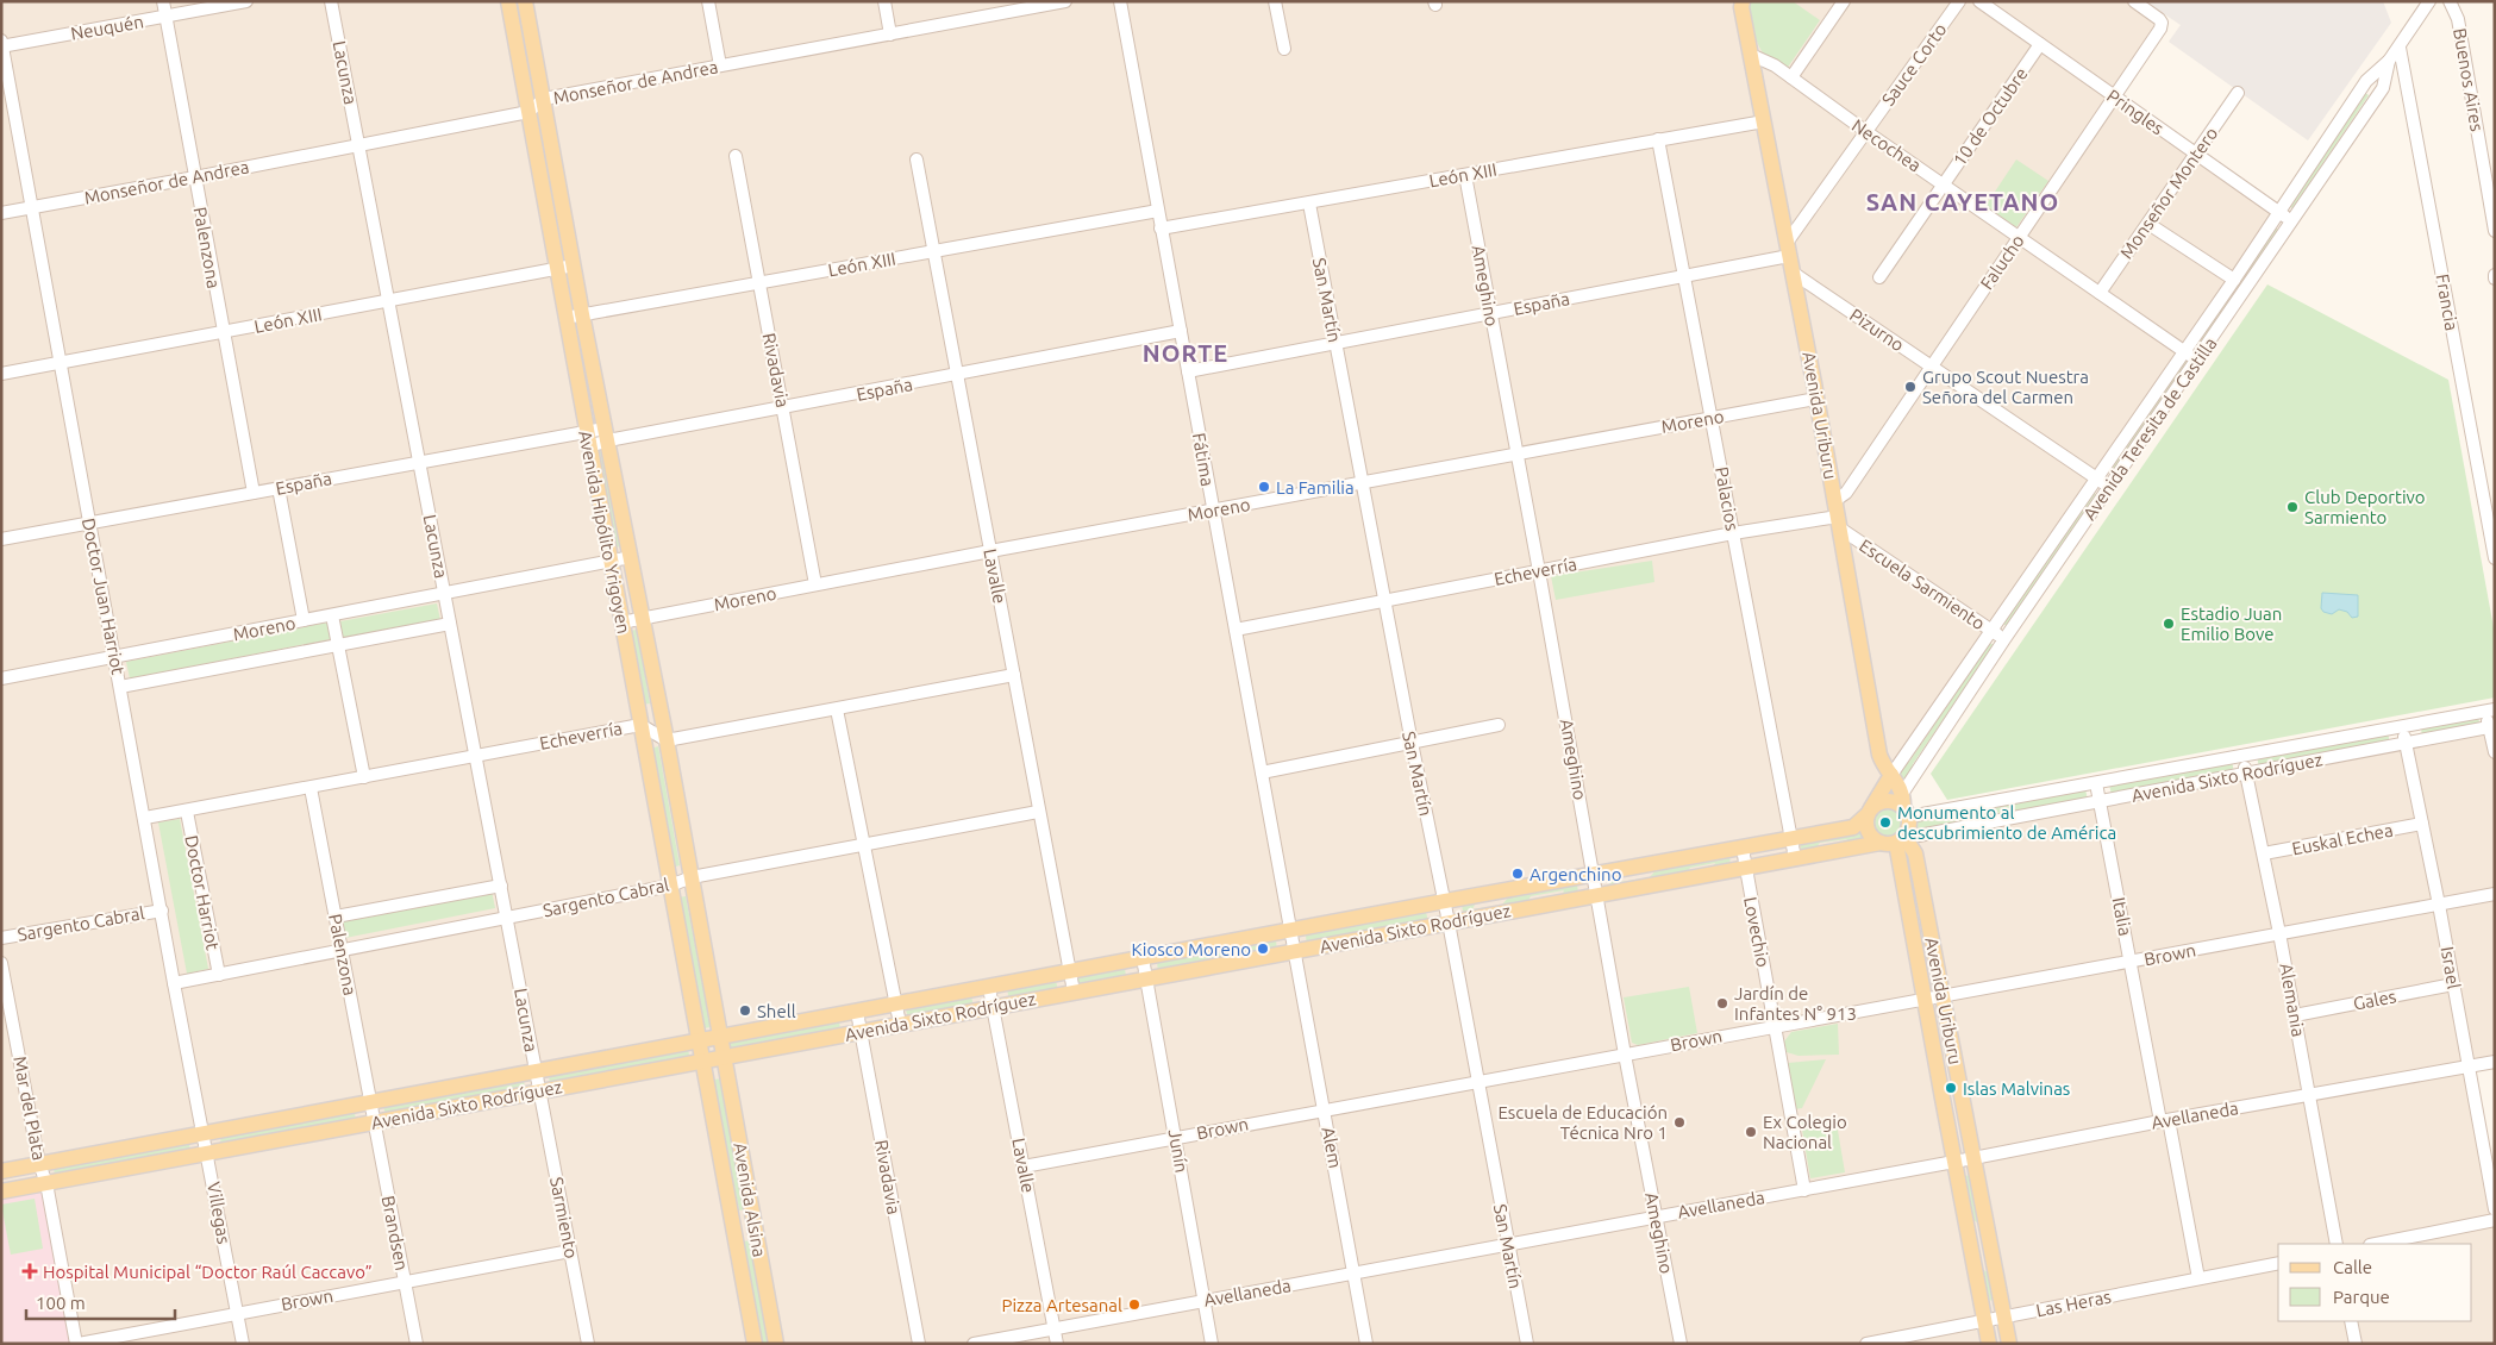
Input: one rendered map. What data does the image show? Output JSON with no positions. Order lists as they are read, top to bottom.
{
  "streets": {
    "main road": [
      "Avenida Uriburu",
      "Avenida Teresita de Castilla",
      "Avenida Hipólito Yrigoyen",
      "Avenida Sixto Rodríguez",
      "Avenida Alsina"
    ],
    "street": [
      "Neuquén",
      "Sauce Corto",
      "Lacunza",
      "Buenos Aires",
      "Monseñor de Andrea",
      "Pringles",
      "10 de Octubre",
      "Necochea",
      "León XIII",
      "Monseñor Montero",
      "Palenzona",
      "Falucho",
      "Ameghino",
      "San Martín",
      "Francia",
      "España",
      "Pizurno",
      "Rivadavia",
      "Moreno",
      "Fátima",
      "Palacios",
      "Echeverría",
      "Lavalle",
      "Escuela Sarmiento",
      "Doctor Juan Harriot",
      "Euskal Echea",
      "Doctor Harriot",
      "Sargento Cabral",
      "Italia",
      "Lovechio",
      "Brown",
      "Israel",
      "Alemania",
      "Gales",
      "Mar del Plata",
      "Avellaneda",
      "Alem",
      "Junín",
      "Villegas",
      "Sarmiento",
      "Brandsen",
      "Las Heras"
    ]
  },
  "crossings": [
    ["Neuquén", "Palenzona"],
    ["Neuquén", "Doctor Juan Harriot"],
    ["Sauce Corto", "Necochea"],
    ["Sauce Corto", "España"],
    ["Sauce Corto", "Avenida Uriburu"],
    ["Lacunza", "Monseñor de Andrea"],
    ["Lacunza", "León XIII"],
    ["Lacunza", "España"],
    ["Lacunza", "Moreno"],
    ["Lacunza", "Echeverría"],
    ["Lacunza", "Avenida Sixto Rodríguez"],
    ["Lacunza", "Sargento Cabral"],
    ["Lacunza", "Sarmiento"],
    ["Monseñor de Andrea", "Palenzona"],
    ["Monseñor de Andrea", "Avenida Hipólito Yrigoyen"],
    ["Monseñor de Andrea", "Doctor Juan Harriot"],
    ["Pringles", "10 de Octubre"],
    ["Pringles", "Monseñor Montero"],
    ["Pringles", "Falucho"],
    ["Pringles", "Avenida Teresita de Castilla"],
    ["10 de Octubre", "Necochea"],
    ["Necochea", "Monseñor Montero"],
    ["Necochea", "Falucho"],
    ["Necochea", "Avenida Uriburu"],
    ["Necochea", "Avenida Teresita de Castilla"],
    ["León XIII", "Palenzona"],
    ["León XIII", "Ameghino"],
    ["León XIII", "San Martín"],
    ["León XIII", "Rivadavia"],
    ["León XIII", "Avenida Uriburu"],
    ["León XIII", "Fátima"],
    ["León XIII", "Palacios"],
    ["León XIII", "Avenida Hipólito Yrigoyen"],
    ["León XIII", "Lavalle"],
    ["León XIII", "Doctor Juan Harriot"],
    ["Palenzona", "España"],
    ["Palenzona", "Echeverría"],
    ["Palenzona", "Avenida Sixto Rodríguez"],
    ["Palenzona", "Sargento Cabral"],
    ["Palenzona", "Brandsen"],
    ["Falucho", "Pizurno"],
    ["Falucho", "Avenida Uriburu"],
    ["Falucho", "Echeverría"],
    ["Falucho", "Escuela Sarmiento"],
    ["Ameghino", "España"],
    ["Ameghino", "Moreno"],
    ["Ameghino", "Echeverría"],
    ["Ameghino", "Avenida Sixto Rodríguez"],
    ["Ameghino", "Brown"],
    ["Ameghino", "Avellaneda"],
    ["San Martín", "España"],
    ["San Martín", "Moreno"],
    ["San Martín", "Echeverría"],
    ["San Martín", "Avenida Sixto Rodríguez"],
    ["San Martín", "Brown"],
    ["San Martín", "Avellaneda"],
    ["Francia", "Avenida Teresita de Castilla"],
    ["España", "Rivadavia"],
    ["España", "Avenida Uriburu"],
    ["España", "Fátima"],
    ["España", "Palacios"],
    ["España", "Avenida Hipólito Yrigoyen"],
    ["España", "Lavalle"],
    ["España", "Doctor Juan Harriot"],
    ["Pizurno", "Avenida Uriburu"],
    ["Pizurno", "Avenida Teresita de Castilla"],
    ["Rivadavia", "Moreno"],
    ["Rivadavia", "Avenida Sixto Rodríguez"],
    ["Avenida Uriburu", "Moreno"],
    ["Avenida Uriburu", "Avenida Teresita de Castilla"],
    ["Avenida Uriburu", "Echeverría"],
    ["Avenida Uriburu", "Escuela Sarmiento"],
    ["Avenida Uriburu", "Avenida Sixto Rodríguez"],
    ["Avenida Uriburu", "Brown"],
    ["Avenida Uriburu", "Avellaneda"],
    ["Avenida Uriburu", "Las Heras"],
    ["Moreno", "Fátima"],
    ["Moreno", "Palacios"],
    ["Moreno", "Avenida Hipólito Yrigoyen"],
    ["Moreno", "Lavalle"],
    ["Moreno", "Doctor Juan Harriot"],
    ["Avenida Teresita de Castilla", "Escuela Sarmiento"],
    ["Avenida Teresita de Castilla", "Avenida Sixto Rodríguez"],
    ["Fátima", "Echeverría"],
    ["Fátima", "Avenida Sixto Rodríguez"],
    ["Fátima", "Alem"],
    ["Palacios", "Echeverría"],
    ["Palacios", "Avenida Sixto Rodríguez"],
    ["Avenida Hipólito Yrigoyen", "Echeverría"],
    ["Avenida Hipólito Yrigoyen", "Avenida Sixto Rodríguez"],
    ["Avenida Hipólito Yrigoyen", "Sargento Cabral"],
    ["Avenida Hipólito Yrigoyen", "Avenida Alsina"],
    ["Echeverría", "Escuela Sarmiento"],
    ["Echeverría", "Doctor Juan Harriot"],
    ["Echeverría", "Doctor Harriot"],
    ["Lavalle", "Avenida Sixto Rodríguez"],
    ["Lavalle", "Sargento Cabral"],
    ["Lavalle", "Brown"],
    ["Lavalle", "Avellaneda"],
    ["Doctor Juan Harriot", "Avenida Sixto Rodríguez"],
    ["Doctor Juan Harriot", "Sargento Cabral"],
    ["Doctor Juan Harriot", "Villegas"],
    ["Avenida Sixto Rodríguez", "Italia"],
    ["Avenida Sixto Rodríguez", "Lovechio"],
    ["Avenida Sixto Rodríguez", "Israel"],
    ["Avenida Sixto Rodríguez", "Alemania"],
    ["Avenida Sixto Rodríguez", "Mar del Plata"],
    ["Avenida Sixto Rodríguez", "Alem"],
    ["Avenida Sixto Rodríguez", "Junín"],
    ["Avenida Sixto Rodríguez", "Avenida Alsina"],
    ["Avenida Sixto Rodríguez", "Villegas"],
    ["Avenida Sixto Rodríguez", "Sarmiento"],
    ["Avenida Sixto Rodríguez", "Brandsen"],
    ["Euskal Echea", "Israel"],
    ["Euskal Echea", "Alemania"],
    ["Doctor Harriot", "Sargento Cabral"],
    ["Italia", "Brown"],
    ["Italia", "Avellaneda"],
    ["Italia", "Las Heras"],
    ["Lovechio", "Brown"],
    ["Lovechio", "Avellaneda"],
    ["Brown", "Israel"],
    ["Brown", "Alemania"],
    ["Brown", "Mar del Plata"],
    ["Brown", "Alem"],
    ["Brown", "Junín"],
    ["Brown", "Villegas"],
    ["Brown", "Sarmiento"],
    ["Brown", "Brandsen"],
    ["Israel", "Gales"],
    ["Israel", "Avellaneda"],
    ["Alemania", "Gales"],
    ["Alemania", "Avellaneda"],
    ["Avellaneda", "Alem"],
    ["Avellaneda", "Junín"]
  ],
  "districts": ["SAN CAYETANO", "NORTE"],
  "places": {
    "other": [
      "Grupo Scout Nuestra Señora del Carmen",
      "La Familia",
      "Club Deportivo Sarmiento",
      "Estadio Juan Emilio Bove",
      "Monumento al descubrimiento de América",
      "Argenchino",
      "Kiosco Moreno",
      "Jardín de Infantes N° 913",
      "Shell",
      "Islas Malvinas",
      "Escuela de Educación Técnica Nro 1",
      "Ex Colegio Nacional",
      "Pizza Artesanal"
    ],
    "health": ["Hospital Municipal “Doctor Raúl Caccavo”"]
  },
  "legend": ["Calle", "Parque"],
  "scale_bar": "100 m"
}
